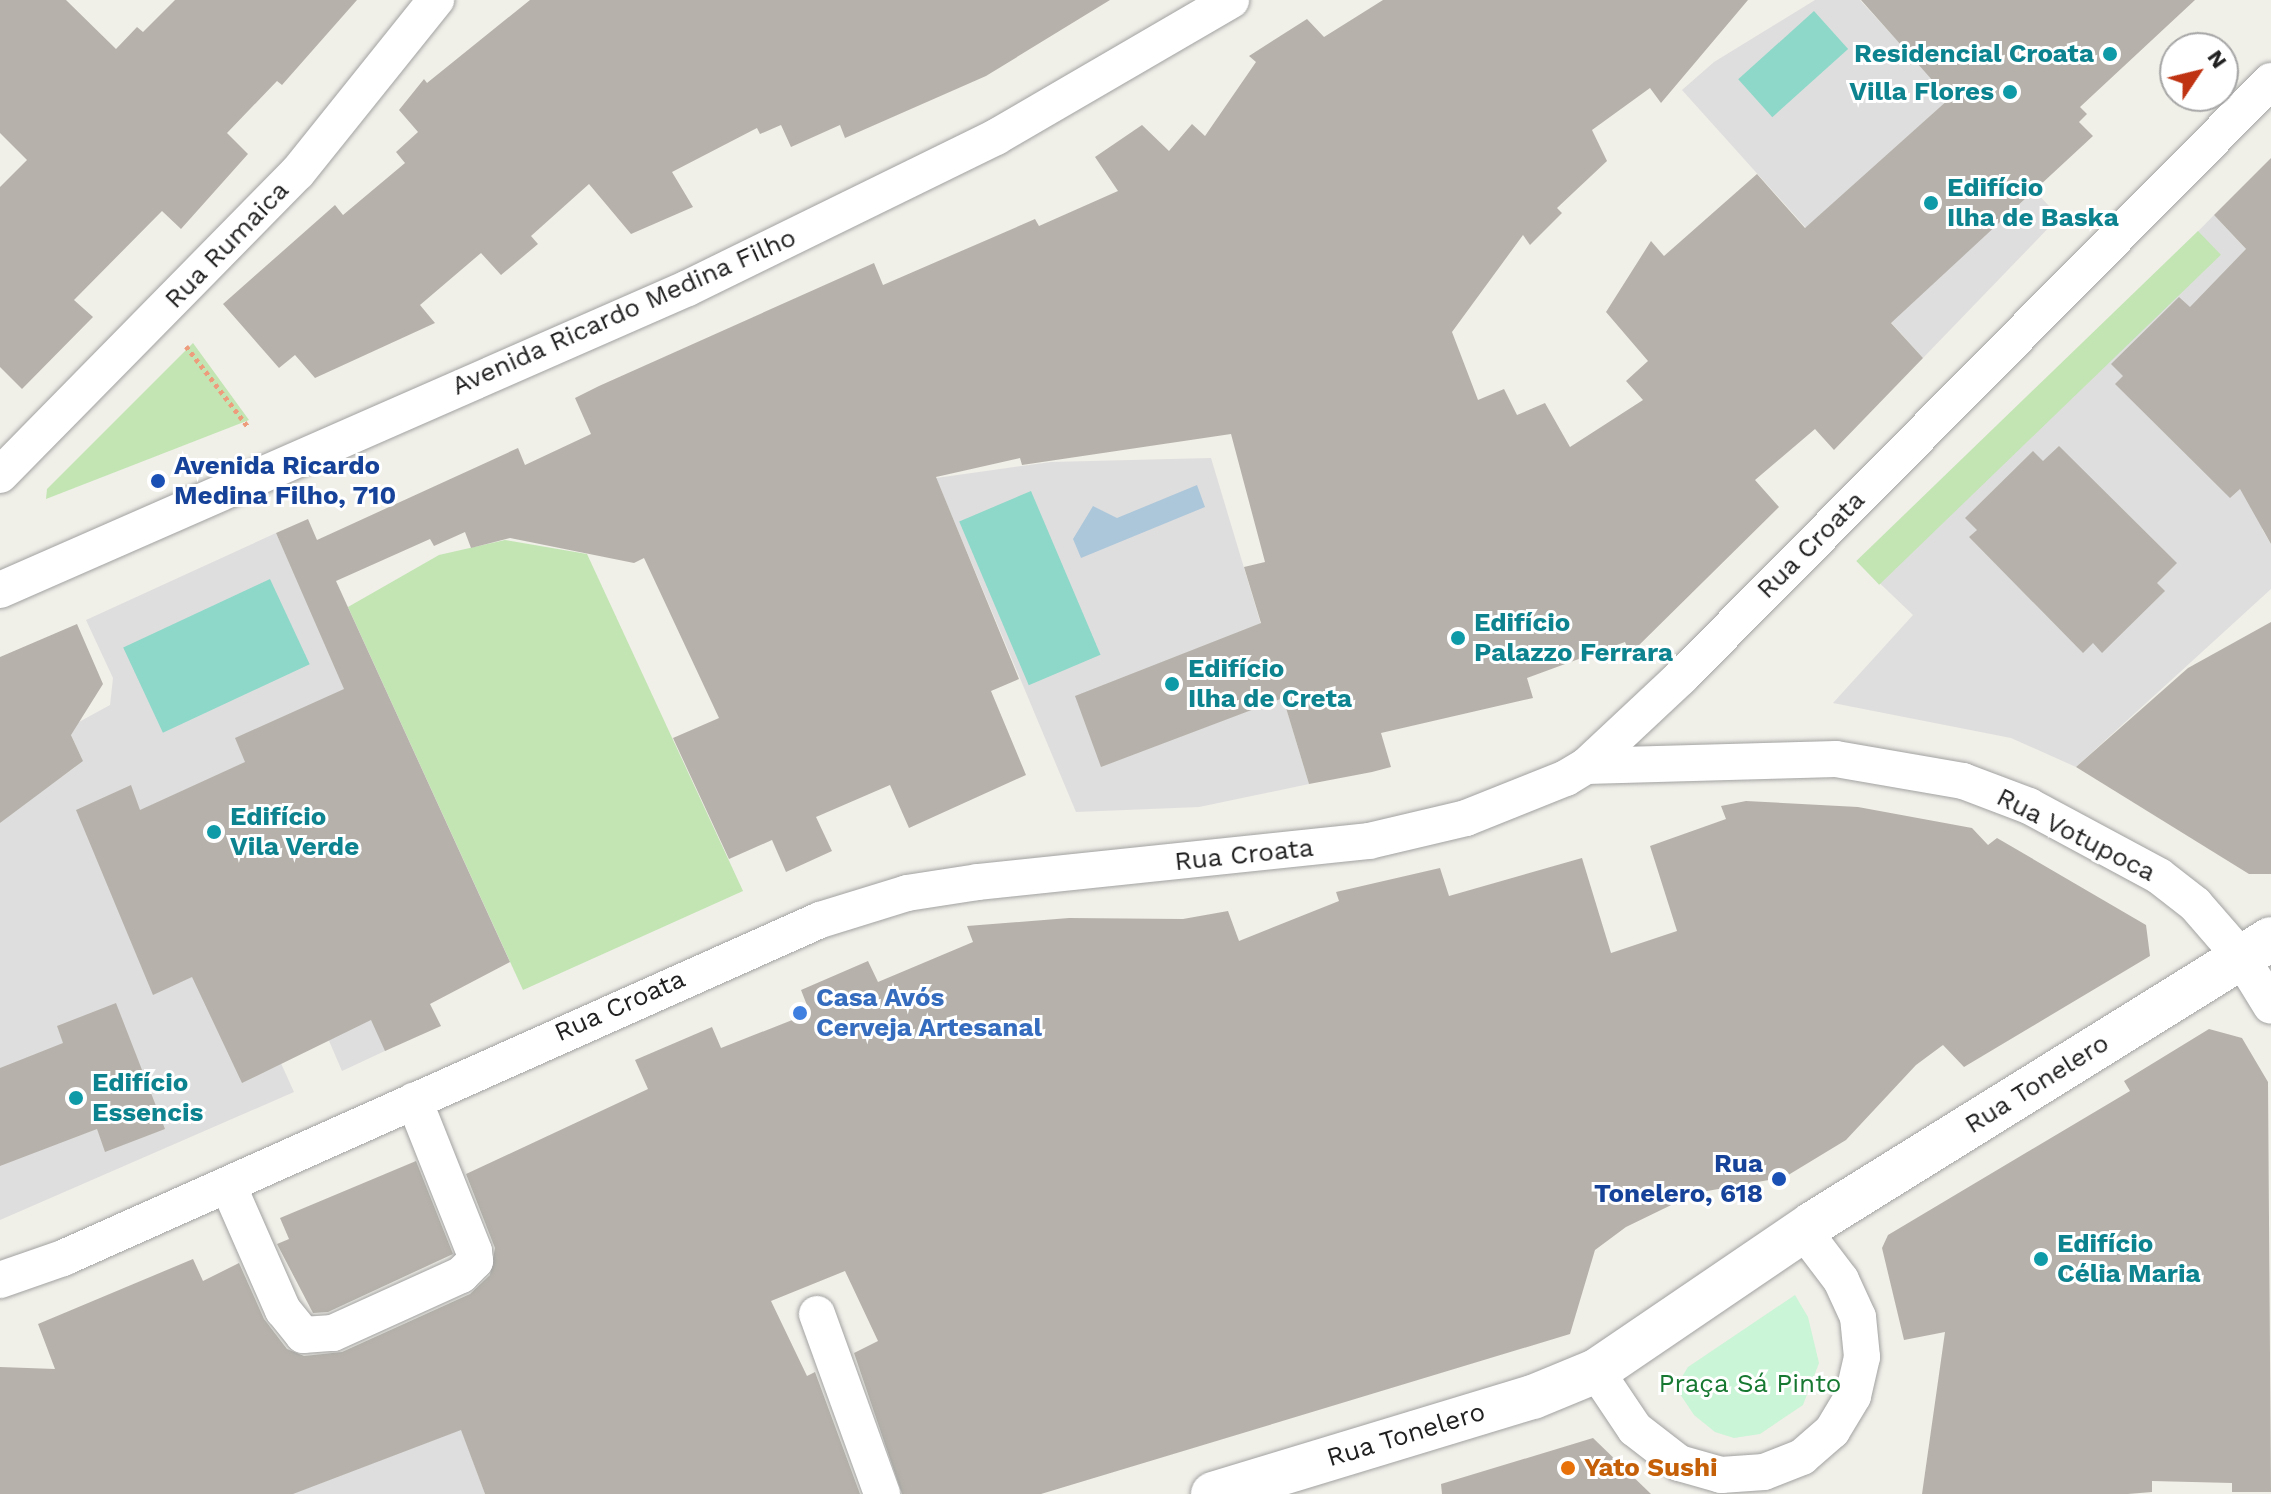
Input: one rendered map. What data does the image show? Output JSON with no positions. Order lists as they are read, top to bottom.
{
  "streets": {
    "street": [
      "Rua Rumaica",
      "Avenida Ricardo Medina Filho",
      "Rua Croata",
      "Rua Votupoca",
      "Rua Tonelero"
    ]
  },
  "crossings": [
    ["Rua Croata", "Rua Votupoca"],
    ["Rua Votupoca", "Rua Tonelero"]
  ],
  "parks": ["Praça Sá Pinto"],
  "places": [
    "Residencial Croata",
    "Villa Flores",
    "Edifício Ilha de Baska",
    "Avenida Ricardo Medina Filho, 710",
    "Edifício Palazzo Ferrara",
    "Edifício Ilha de Creta",
    "Edifício Vila Verde",
    "Casa Avós Cerveja Artesanal",
    "Edifício Essencis",
    "Rua Tonelero, 618",
    "Edifício Célia Maria",
    "Yato Sushi"
  ],
  "north": "top right"
}
